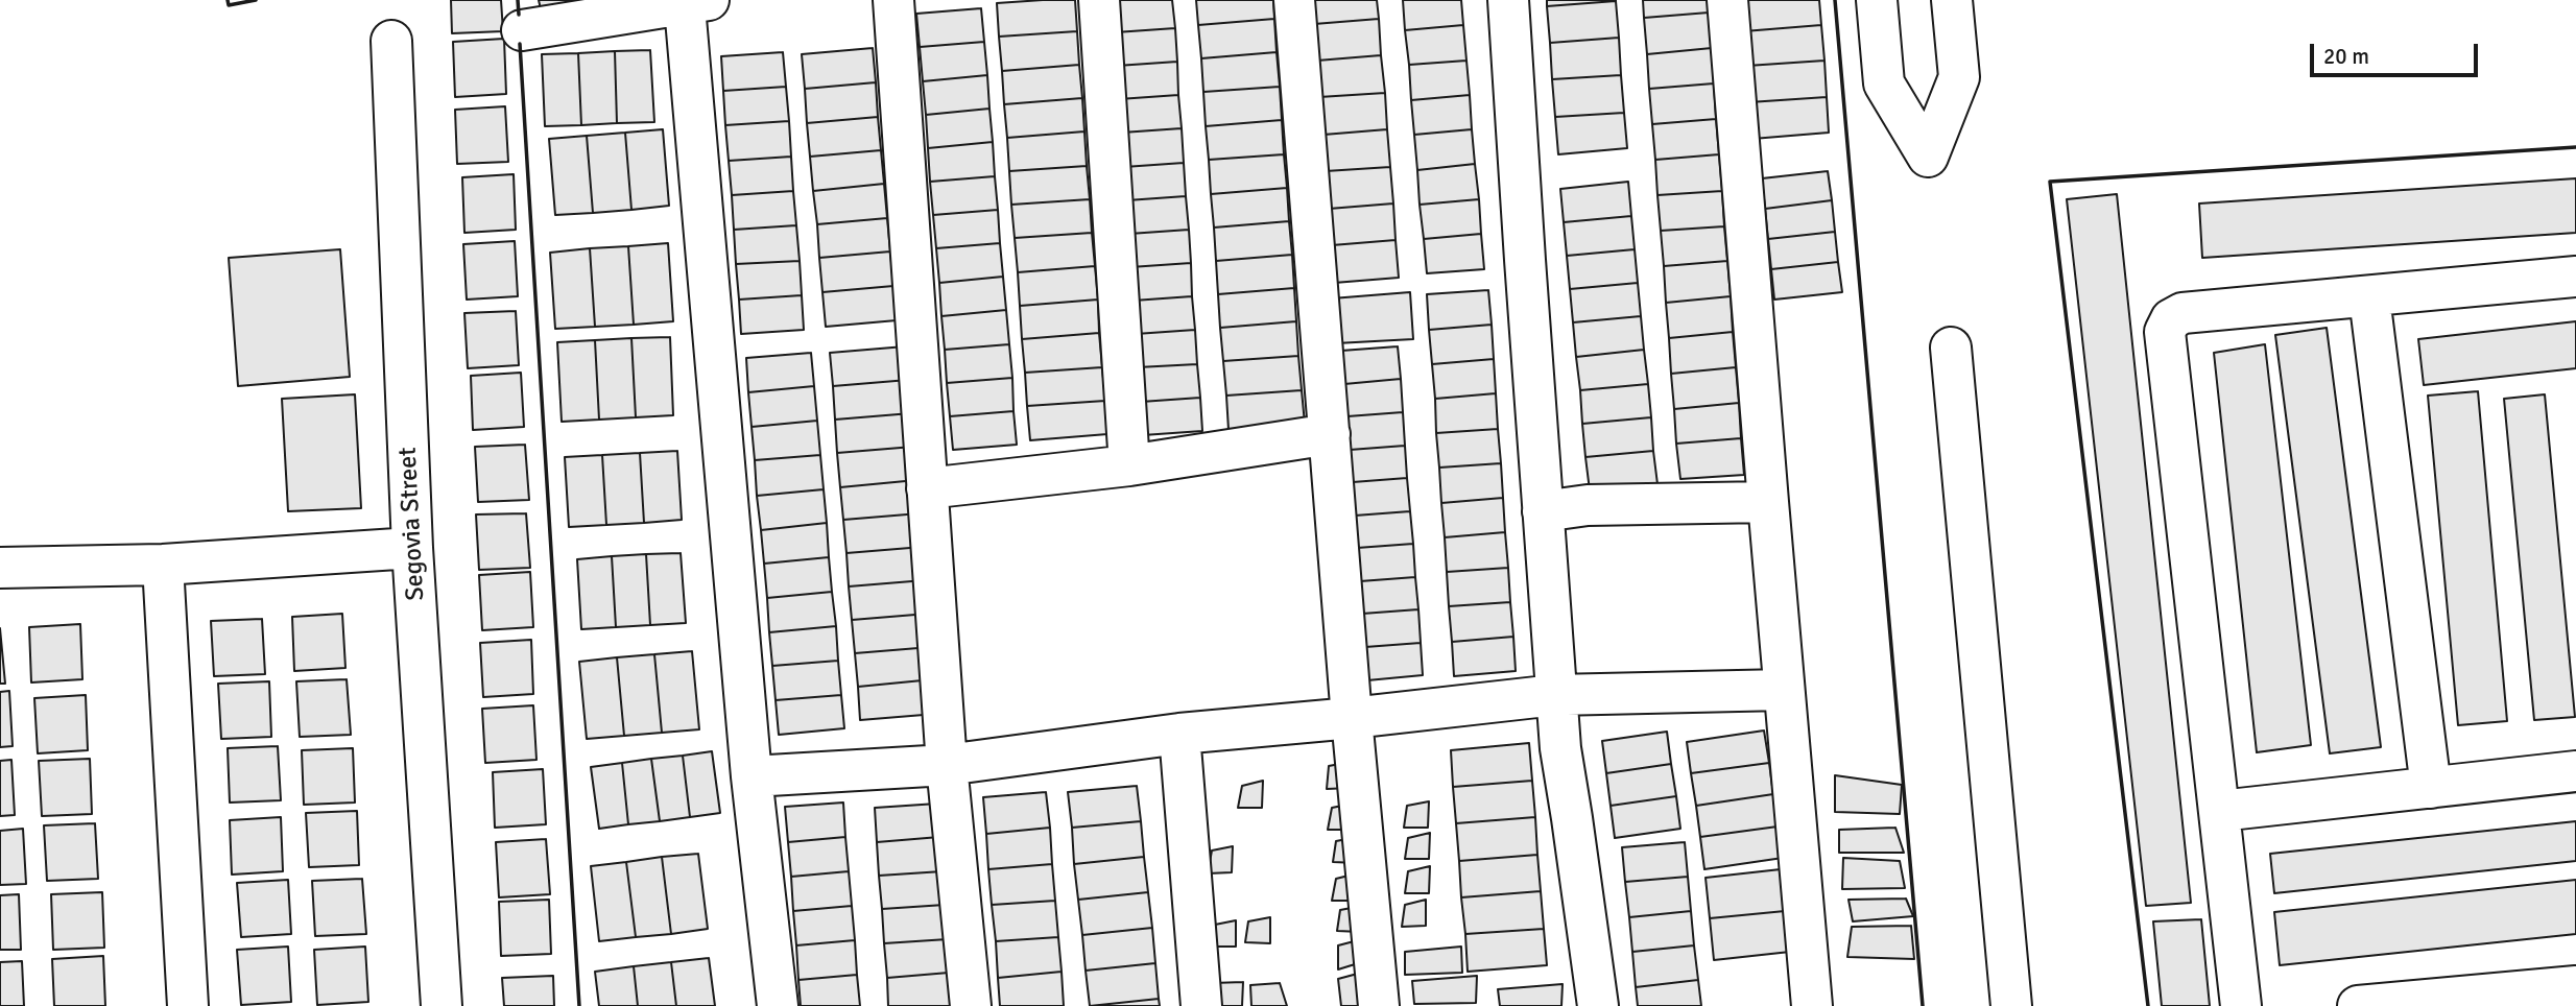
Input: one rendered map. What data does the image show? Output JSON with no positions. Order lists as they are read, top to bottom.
{
  "streets": {
    "street": ["Segovia Street"]
  },
  "scale_bar": "20 m"
}
